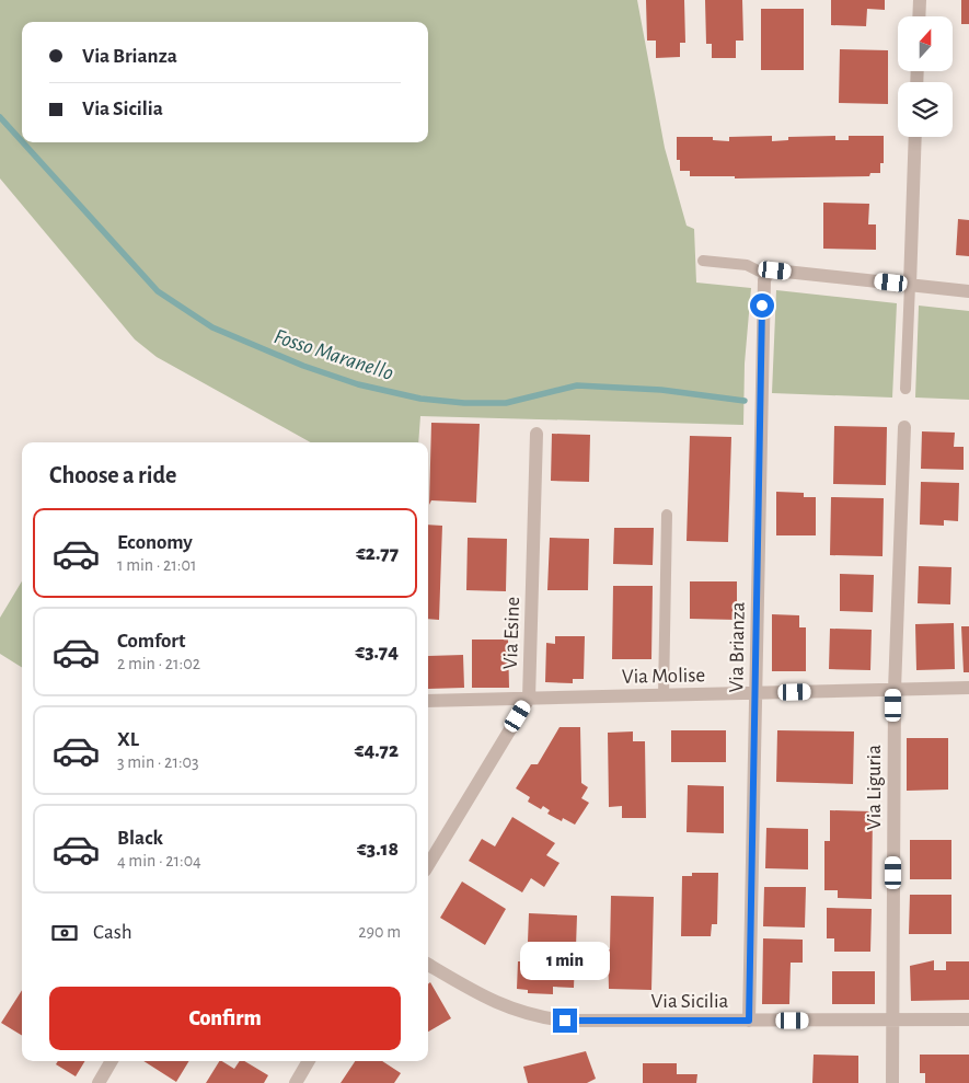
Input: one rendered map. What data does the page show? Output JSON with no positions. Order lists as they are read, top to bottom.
{
  "streets": {
    "street": [
      "Via Esine",
      "Via Brianza",
      "Via Molise",
      "Via Liguria",
      "Via Sicilia"
    ]
  },
  "crossings": [
    ["Via Esine", "Via Molise"],
    ["Via Brianza", "Via Molise"],
    ["Via Brianza", "Via Sicilia"],
    ["Via Molise", "Via Liguria"],
    ["Via Liguria", "Via Sicilia"]
  ],
  "water": ["Fosso Maranello"],
  "north": "top",
  "page": {
    "banner": ["Via Brianza", "Via Sicilia"],
    "heading": "Choose a ride",
    "list": [
      {
        "name": "Economy",
        "note": "1 min · 21:01",
        "value": "€2.77"
      },
      {
        "name": "Comfort",
        "note": "2 min · 21:02",
        "value": "€3.74"
      },
      {
        "name": "XL",
        "note": "3 min · 21:03",
        "value": "€4.72"
      },
      {
        "name": "Black",
        "note": "4 min · 21:04",
        "value": "€3.18"
      }
    ],
    "pay": ["Cash", "290 m"],
    "bubble": "1 min",
    "buttons": "Confirm"
  }
}
